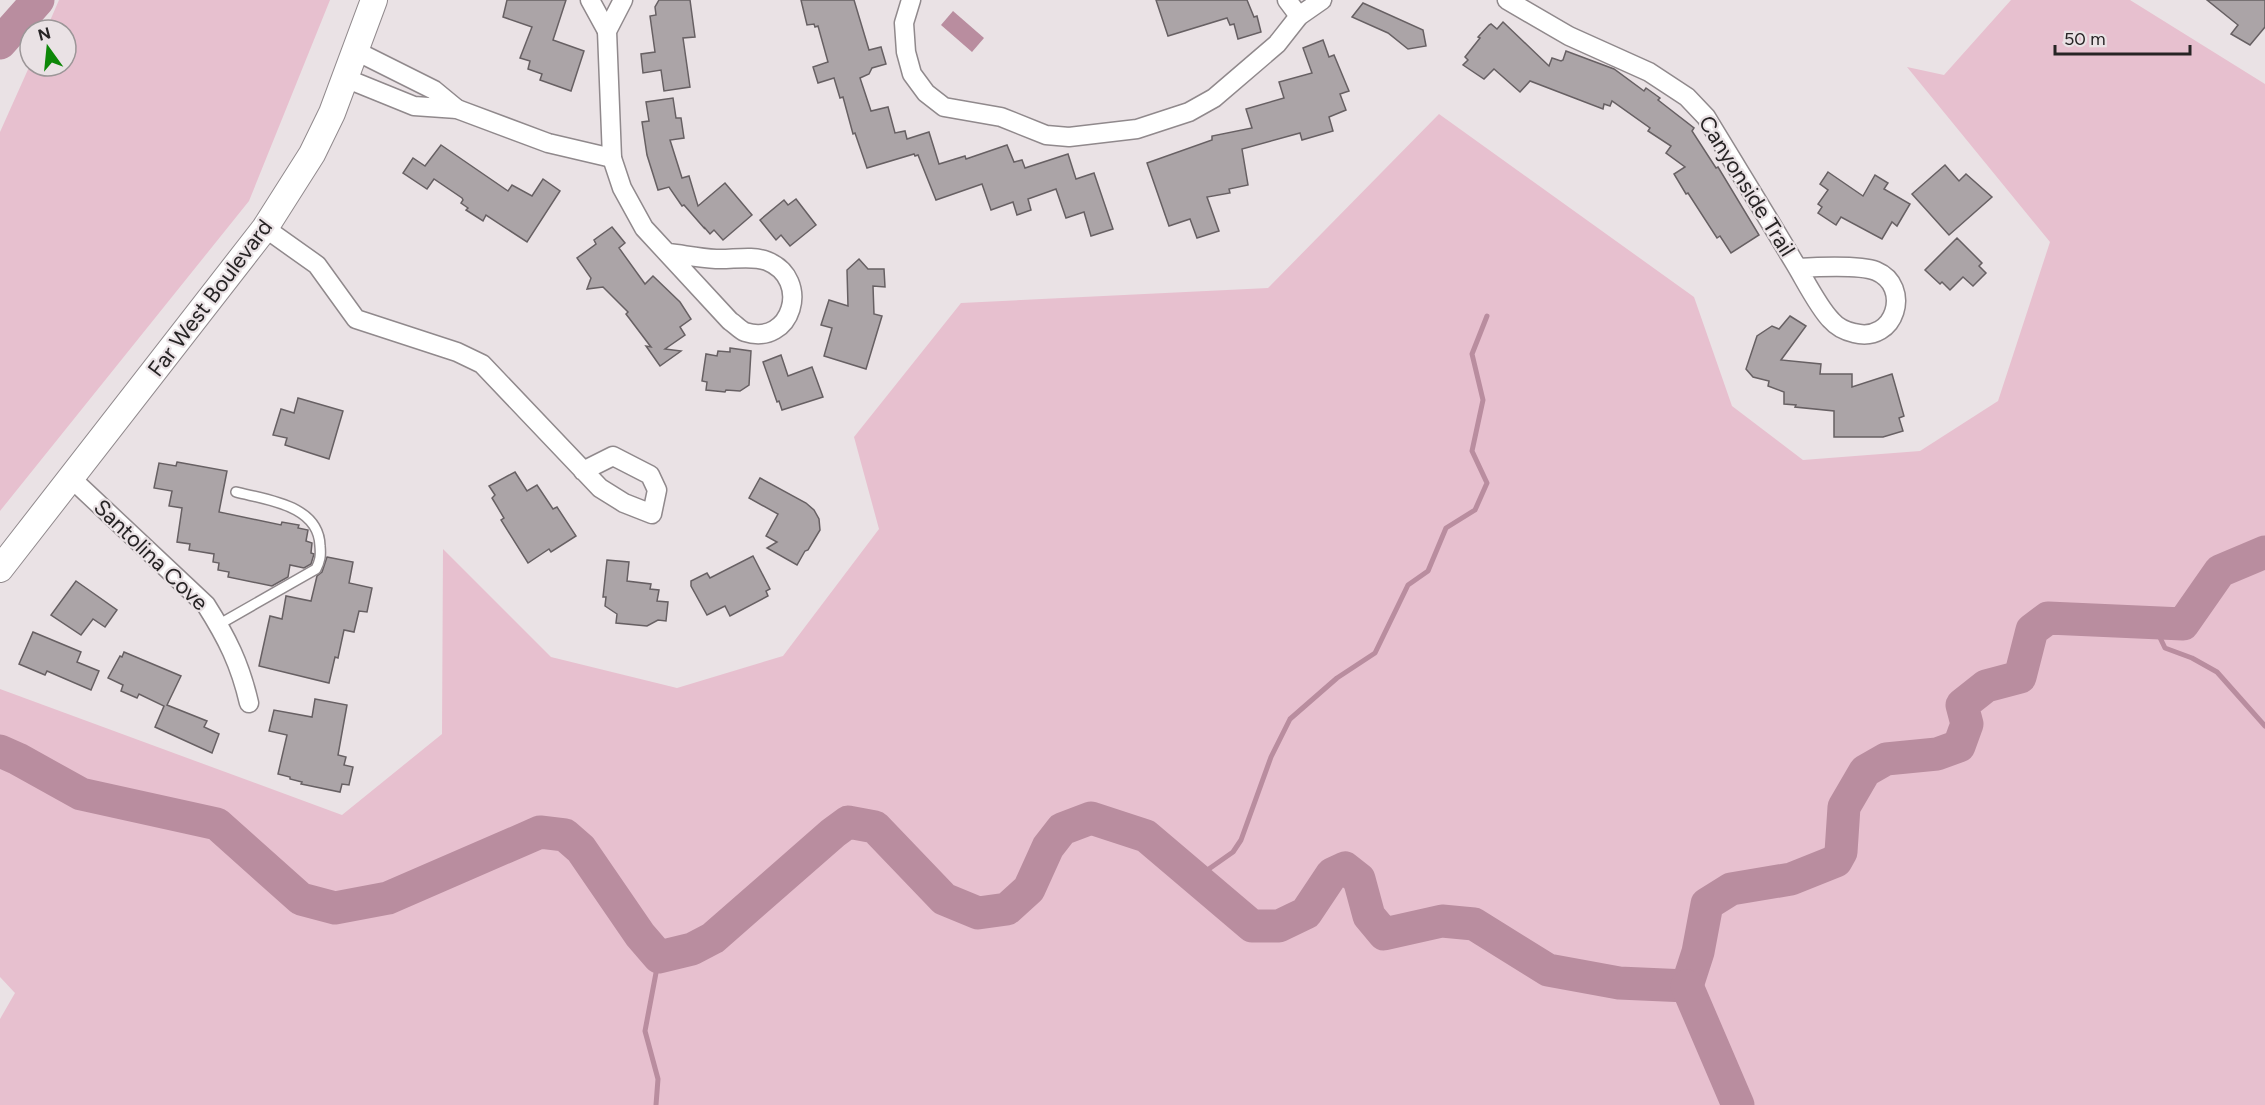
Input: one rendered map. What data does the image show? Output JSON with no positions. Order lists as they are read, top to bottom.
{
  "streets": {
    "street": ["Canyonside Trail", "Far West Boulevard", "Santolina Cove"]
  },
  "crossings": [
    ["Far West Boulevard", "Santolina Cove"]
  ],
  "scale_bar": "50 m",
  "north": "top"
}
